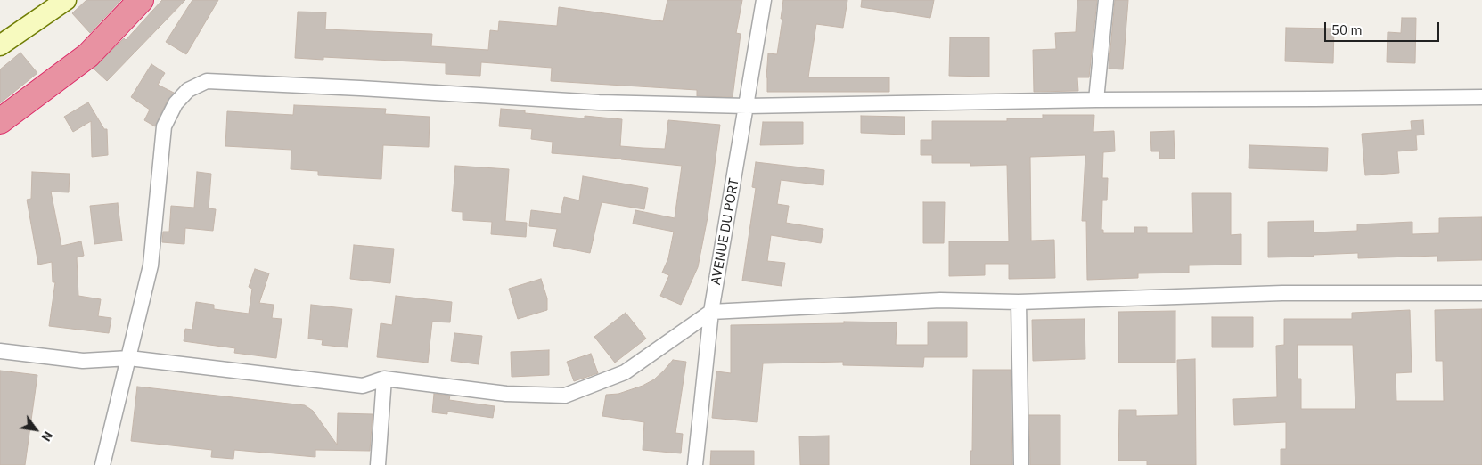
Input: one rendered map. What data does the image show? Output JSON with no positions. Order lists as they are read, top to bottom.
{
  "streets": {
    "street": ["AVENUE DU PORT"]
  },
  "scale_bar": "50 m",
  "north": "bottom right"
}
